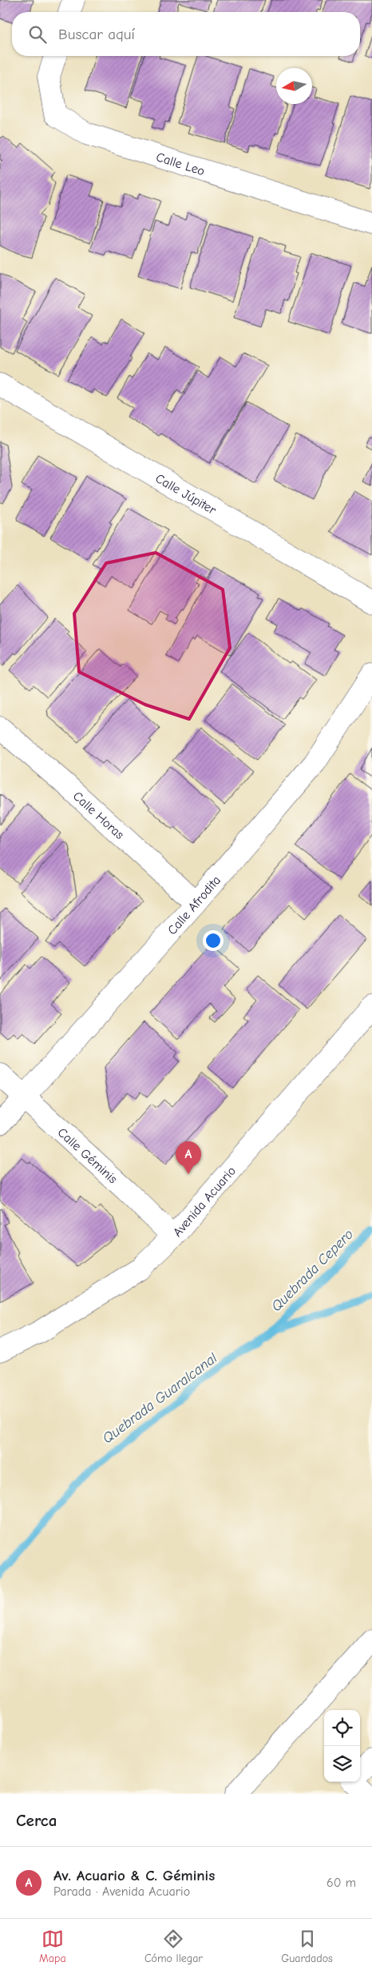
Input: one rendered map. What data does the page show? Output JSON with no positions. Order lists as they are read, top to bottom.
{
  "streets": {
    "street": [
      "Calle Leo",
      "Calle Júpiter",
      "Calle Horas",
      "Calle Afrodita",
      "Calle Géminis",
      "Avenida Acuario"
    ]
  },
  "crossings": [
    ["Calle Horas", "Calle Afrodita"],
    ["Calle Afrodita", "Calle Géminis"],
    ["Calle Géminis", "Avenida Acuario"]
  ],
  "water": ["Quebrada Cepero", "Quebrada Guaralcanal"],
  "north": "left",
  "page": {
    "search": "Buscar aquí",
    "pins": "A",
    "heading": "Cerca",
    "list": [
      {
        "mark": "A",
        "name": "Av. Acuario & C. Géminis",
        "note": "Parada · Avenida Acuario",
        "value": "60 m"
      }
    ],
    "nav": ["Mapa", "Cómo llegar", "Guardados"]
  }
}
